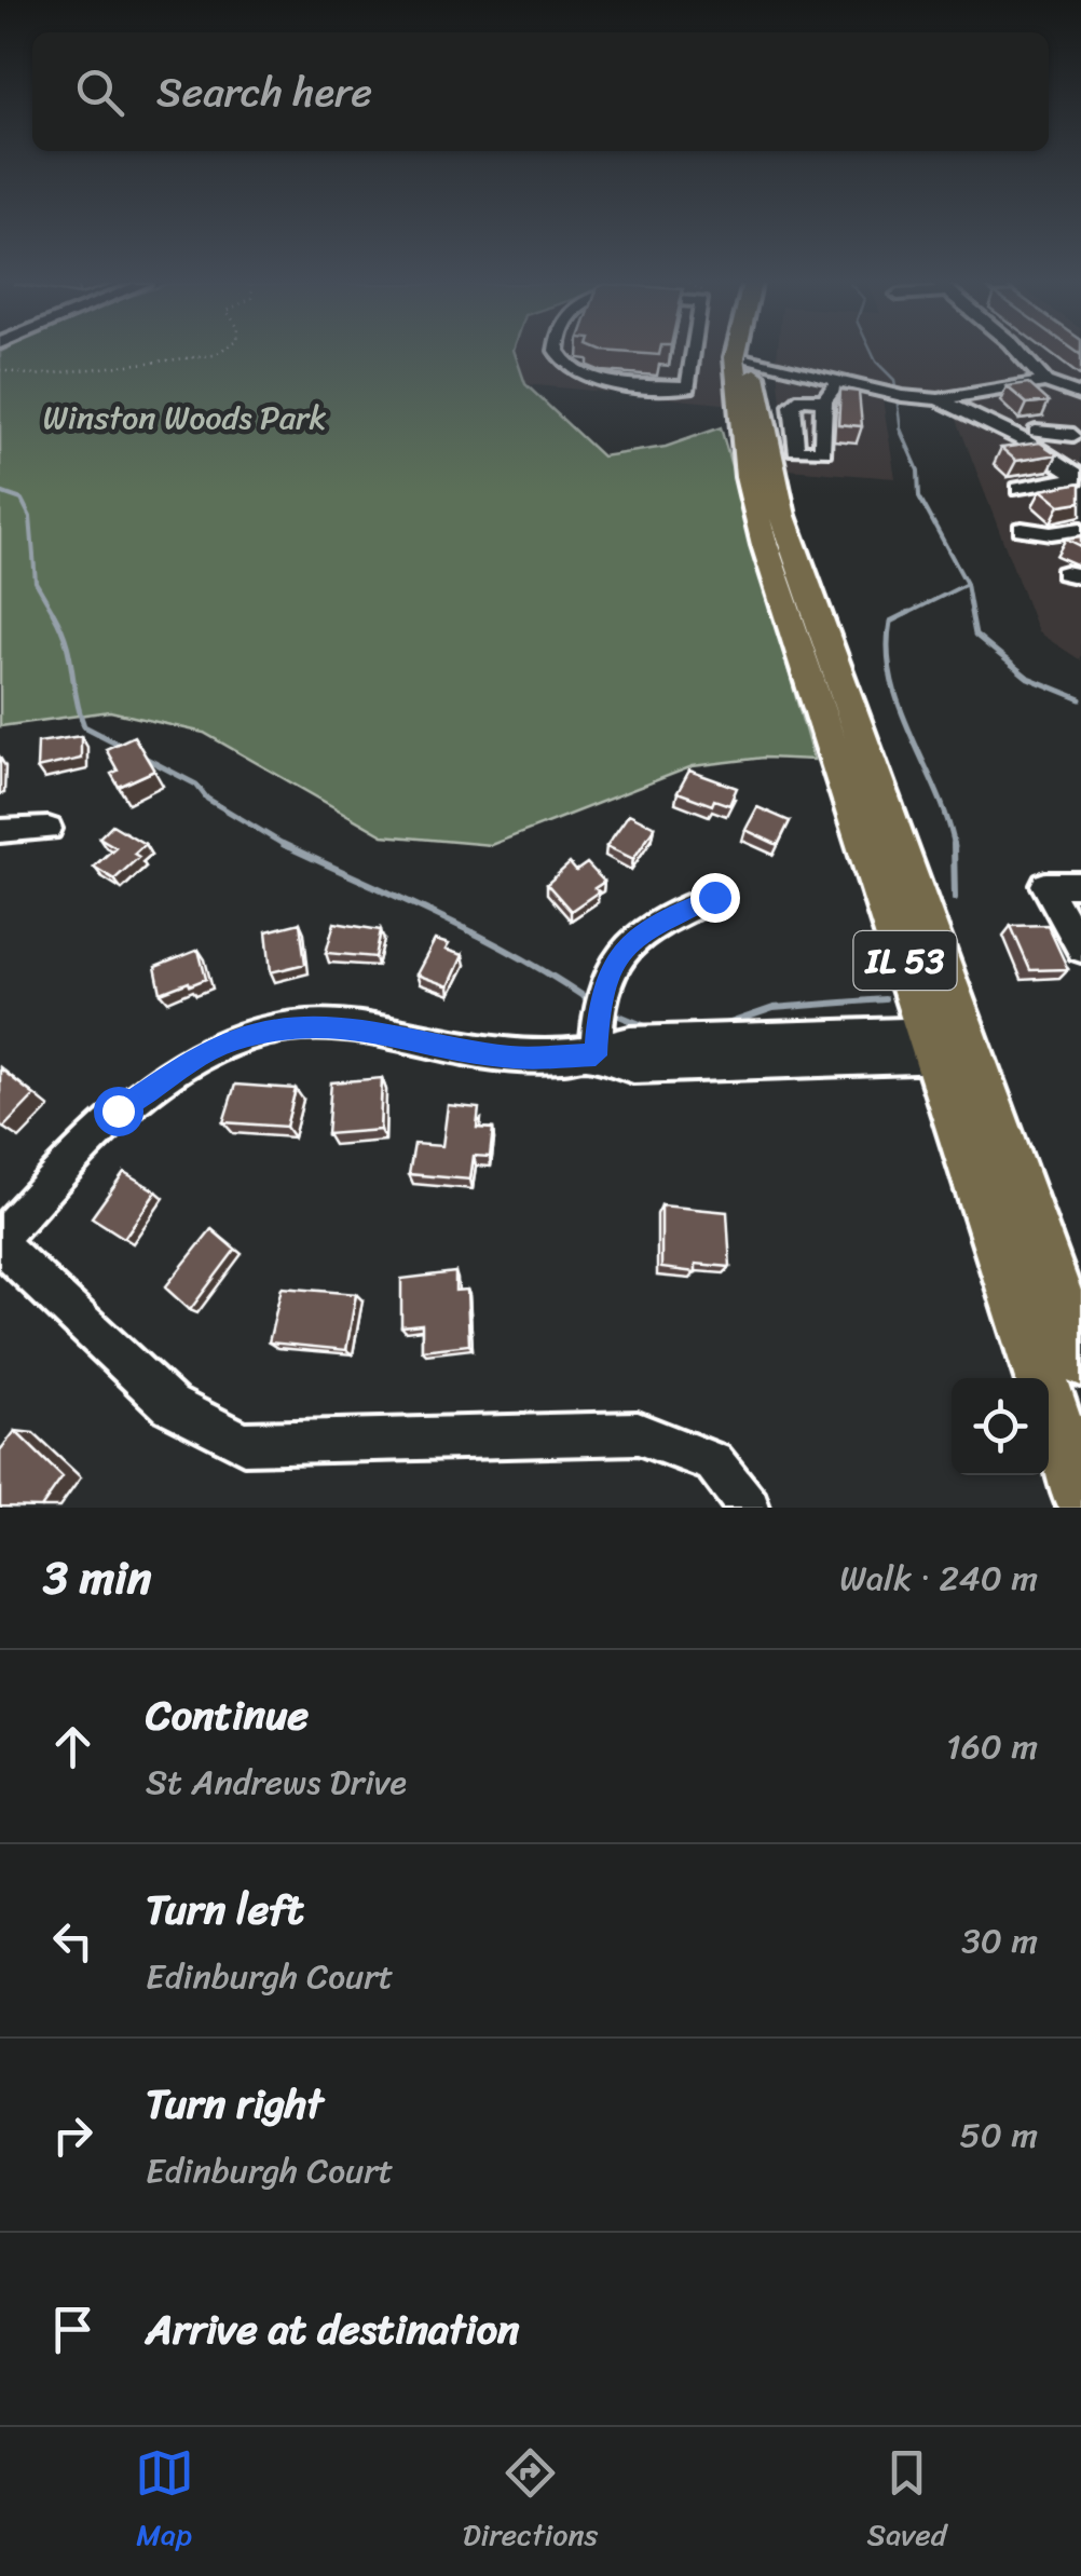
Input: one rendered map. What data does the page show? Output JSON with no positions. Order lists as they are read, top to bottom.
{
  "streets": {
    "main road": ["IL 53"]
  },
  "parks": ["Winston Woods Park"],
  "page": {
    "search": "Search here",
    "heading": ["3 min", "Walk · 240 m"],
    "list": [
      ["Continue", "St Andrews Drive", "160 m"],
      ["Turn left", "Edinburgh Court", "30 m"],
      ["Turn right", "Edinburgh Court", "50 m"],
      "Arrive at destination"
    ],
    "nav": ["Map", "Directions", "Saved"]
  }
}
